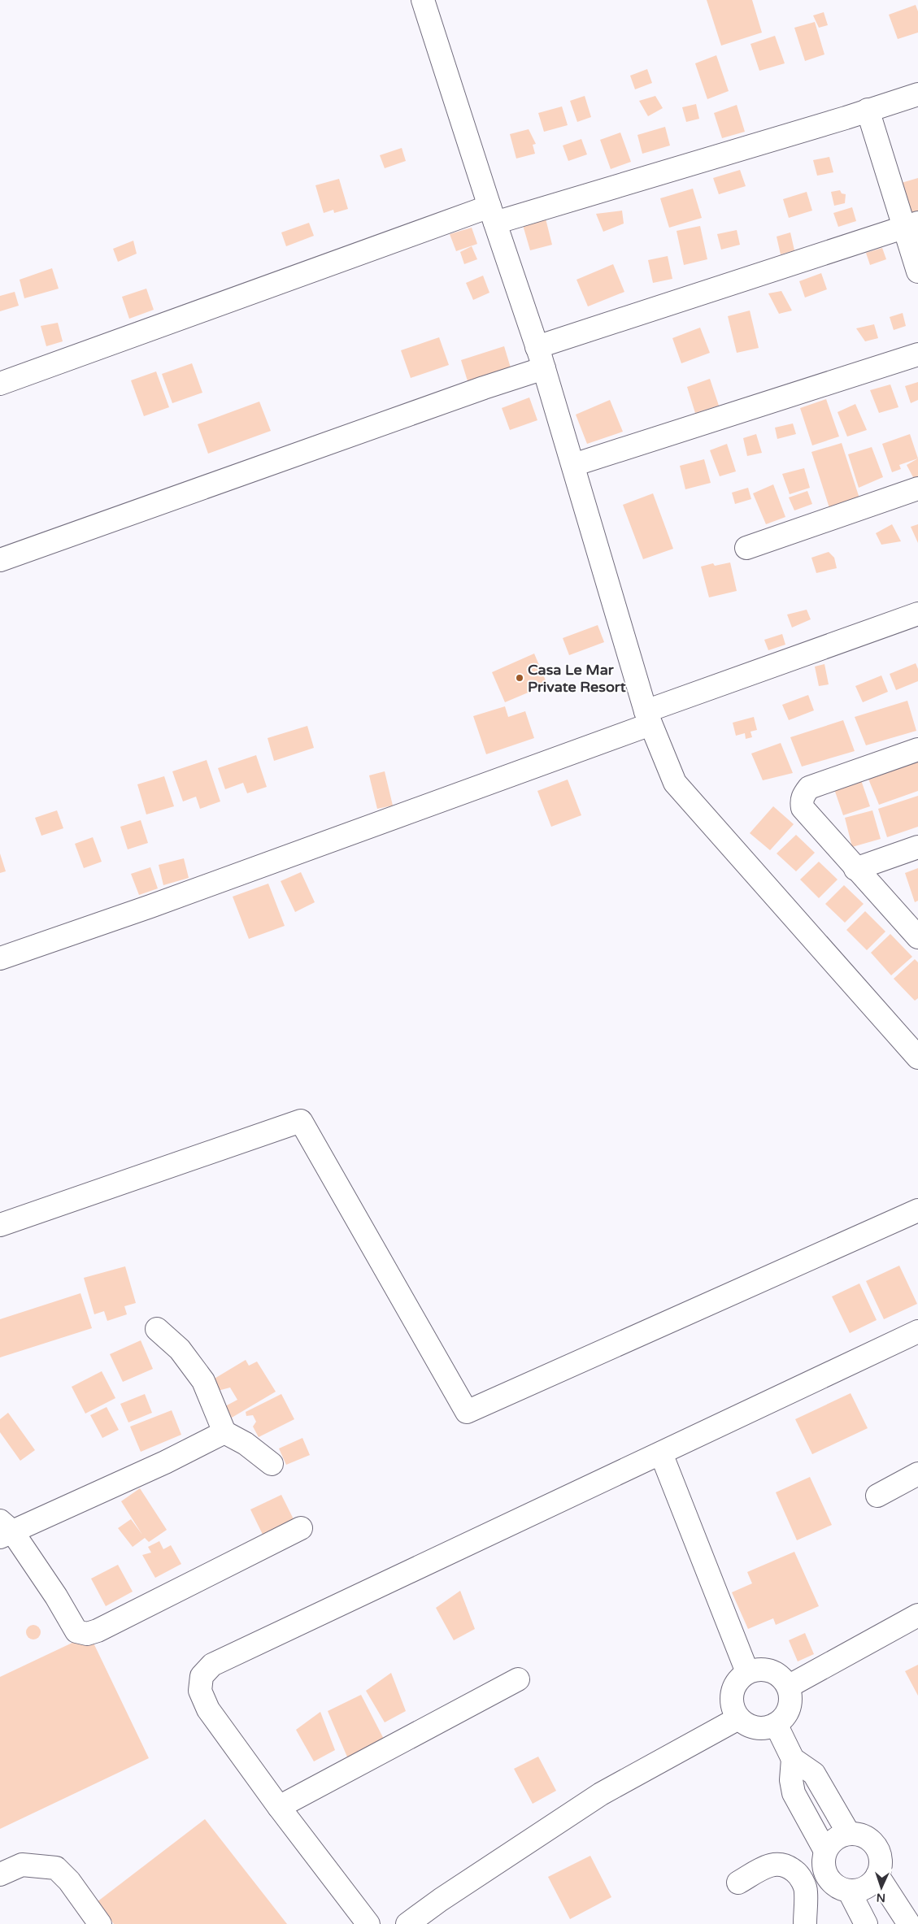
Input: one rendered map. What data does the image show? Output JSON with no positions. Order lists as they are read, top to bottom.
{
  "places": ["Casa Le Mar Private Resort"],
  "north": "bottom"
}
